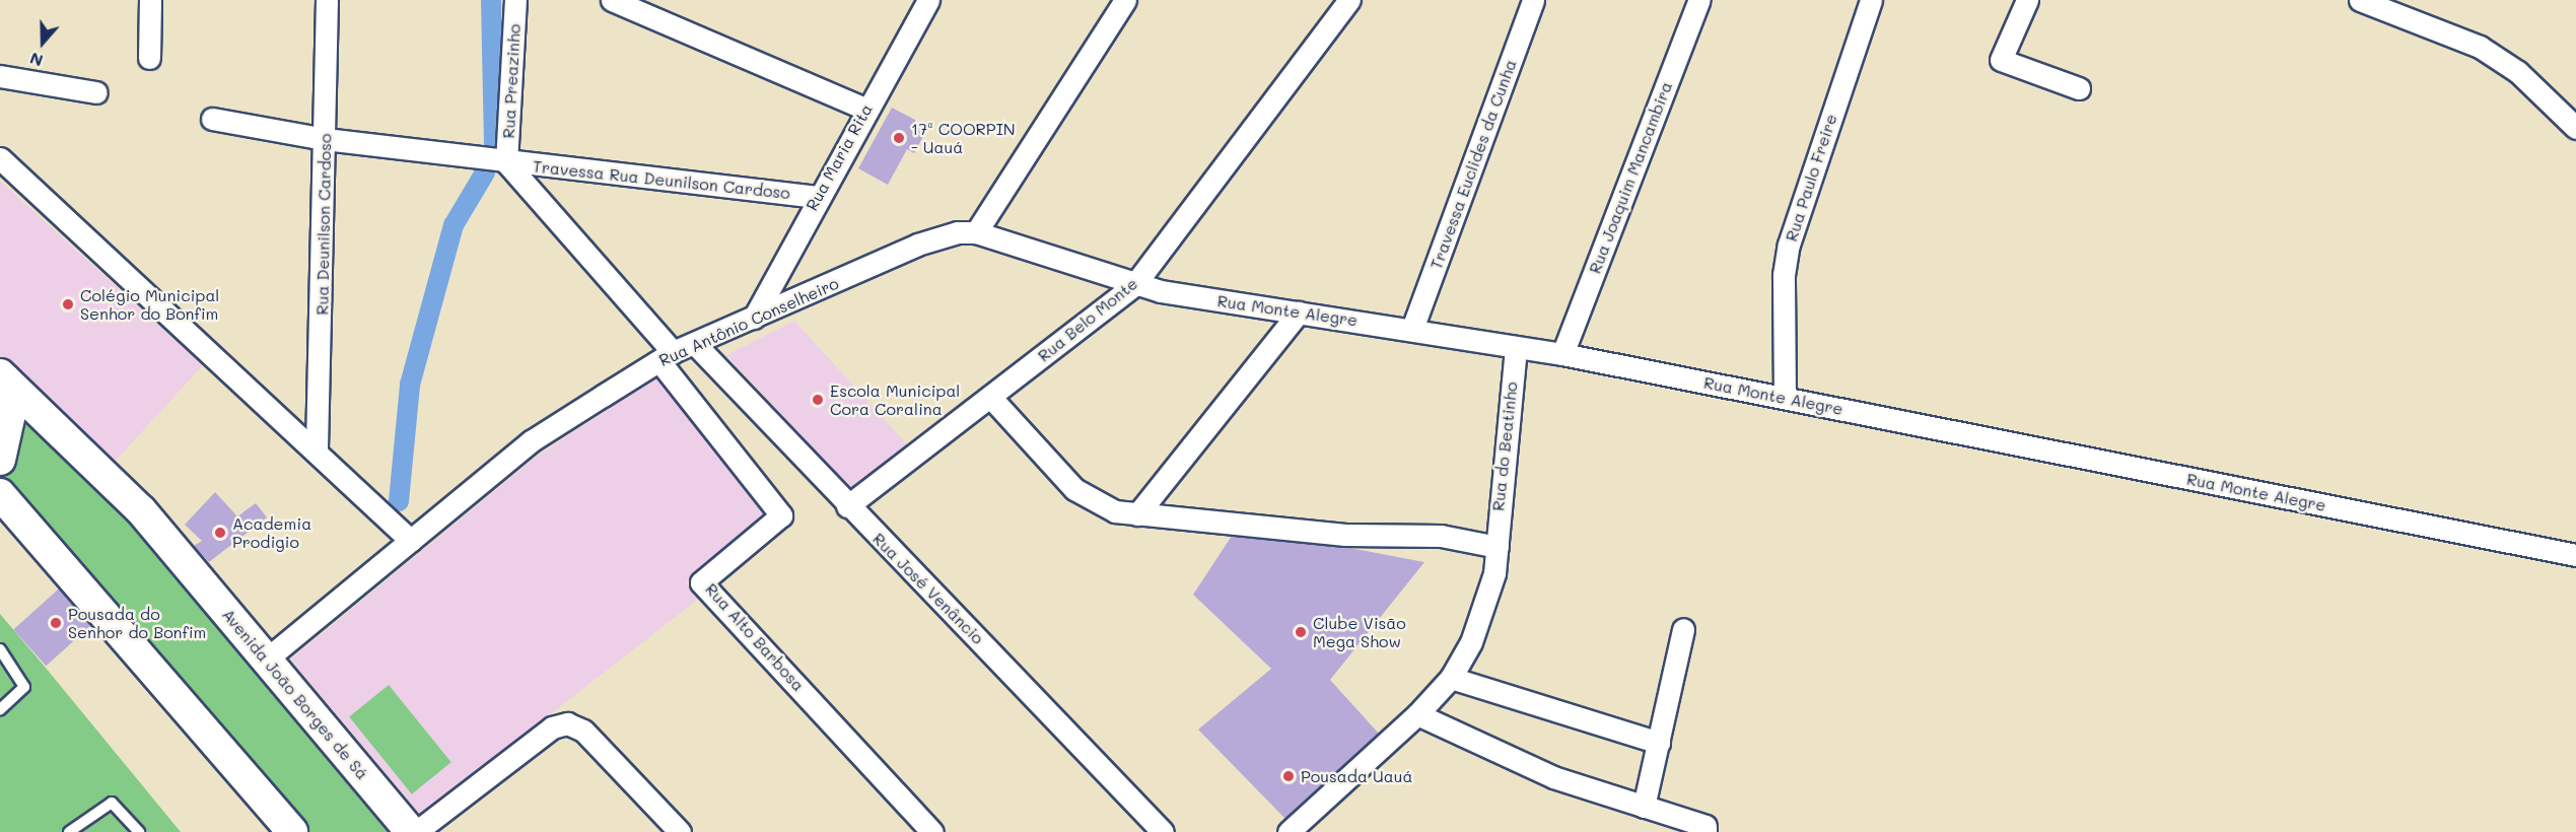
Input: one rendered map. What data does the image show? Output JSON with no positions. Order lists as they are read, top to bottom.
{
  "streets": {
    "main road": ["Avenida João Borges de Sá"],
    "street": [
      "Rua Preazinho",
      "Rua Maria Rita",
      "Travessa Euclides da Cunha",
      "Rua Joaquim Mancambira",
      "Rua Paulo Freire",
      "Travessa Rua Deunilson Cardoso",
      "Rua Deunilson Cardoso",
      "Rua Monte Alegre",
      "Rua Belo Monte",
      "Rua Antônio Conselheiro",
      "Rua do Beatinho",
      "Rua José Venâncio",
      "Rua Alto Barbosa"
    ]
  },
  "crossings": [
    ["Rua Preazinho", "Travessa Rua Deunilson Cardoso"],
    ["Rua Maria Rita", "Travessa Rua Deunilson Cardoso"],
    ["Rua Maria Rita", "Rua Antônio Conselheiro"],
    ["Travessa Euclides da Cunha", "Rua Monte Alegre"],
    ["Rua Joaquim Mancambira", "Rua Monte Alegre"],
    ["Rua Paulo Freire", "Rua Monte Alegre"],
    ["Travessa Rua Deunilson Cardoso", "Rua Deunilson Cardoso"],
    ["Rua Monte Alegre", "Rua Belo Monte"],
    ["Rua Monte Alegre", "Rua Antônio Conselheiro"],
    ["Rua Monte Alegre", "Rua do Beatinho"],
    ["Rua Belo Monte", "Rua José Venâncio"],
    ["Rua Antônio Conselheiro", "Rua José Venâncio"],
    ["Rua Antônio Conselheiro", "Rua Alto Barbosa"],
    ["Rua Antônio Conselheiro", "Avenida João Borges de Sá"]
  ],
  "places": [
    "17ª COORPIN - Uauá",
    "Colégio Municipal Senhor do Bonfim",
    "Escola Municipal Cora Coralina",
    "Academia Prodigio",
    "Pousada do Senhor do Bonfim",
    "Clube Visão Mega Show",
    "Pousada Uauá"
  ],
  "north": "bottom"
}
